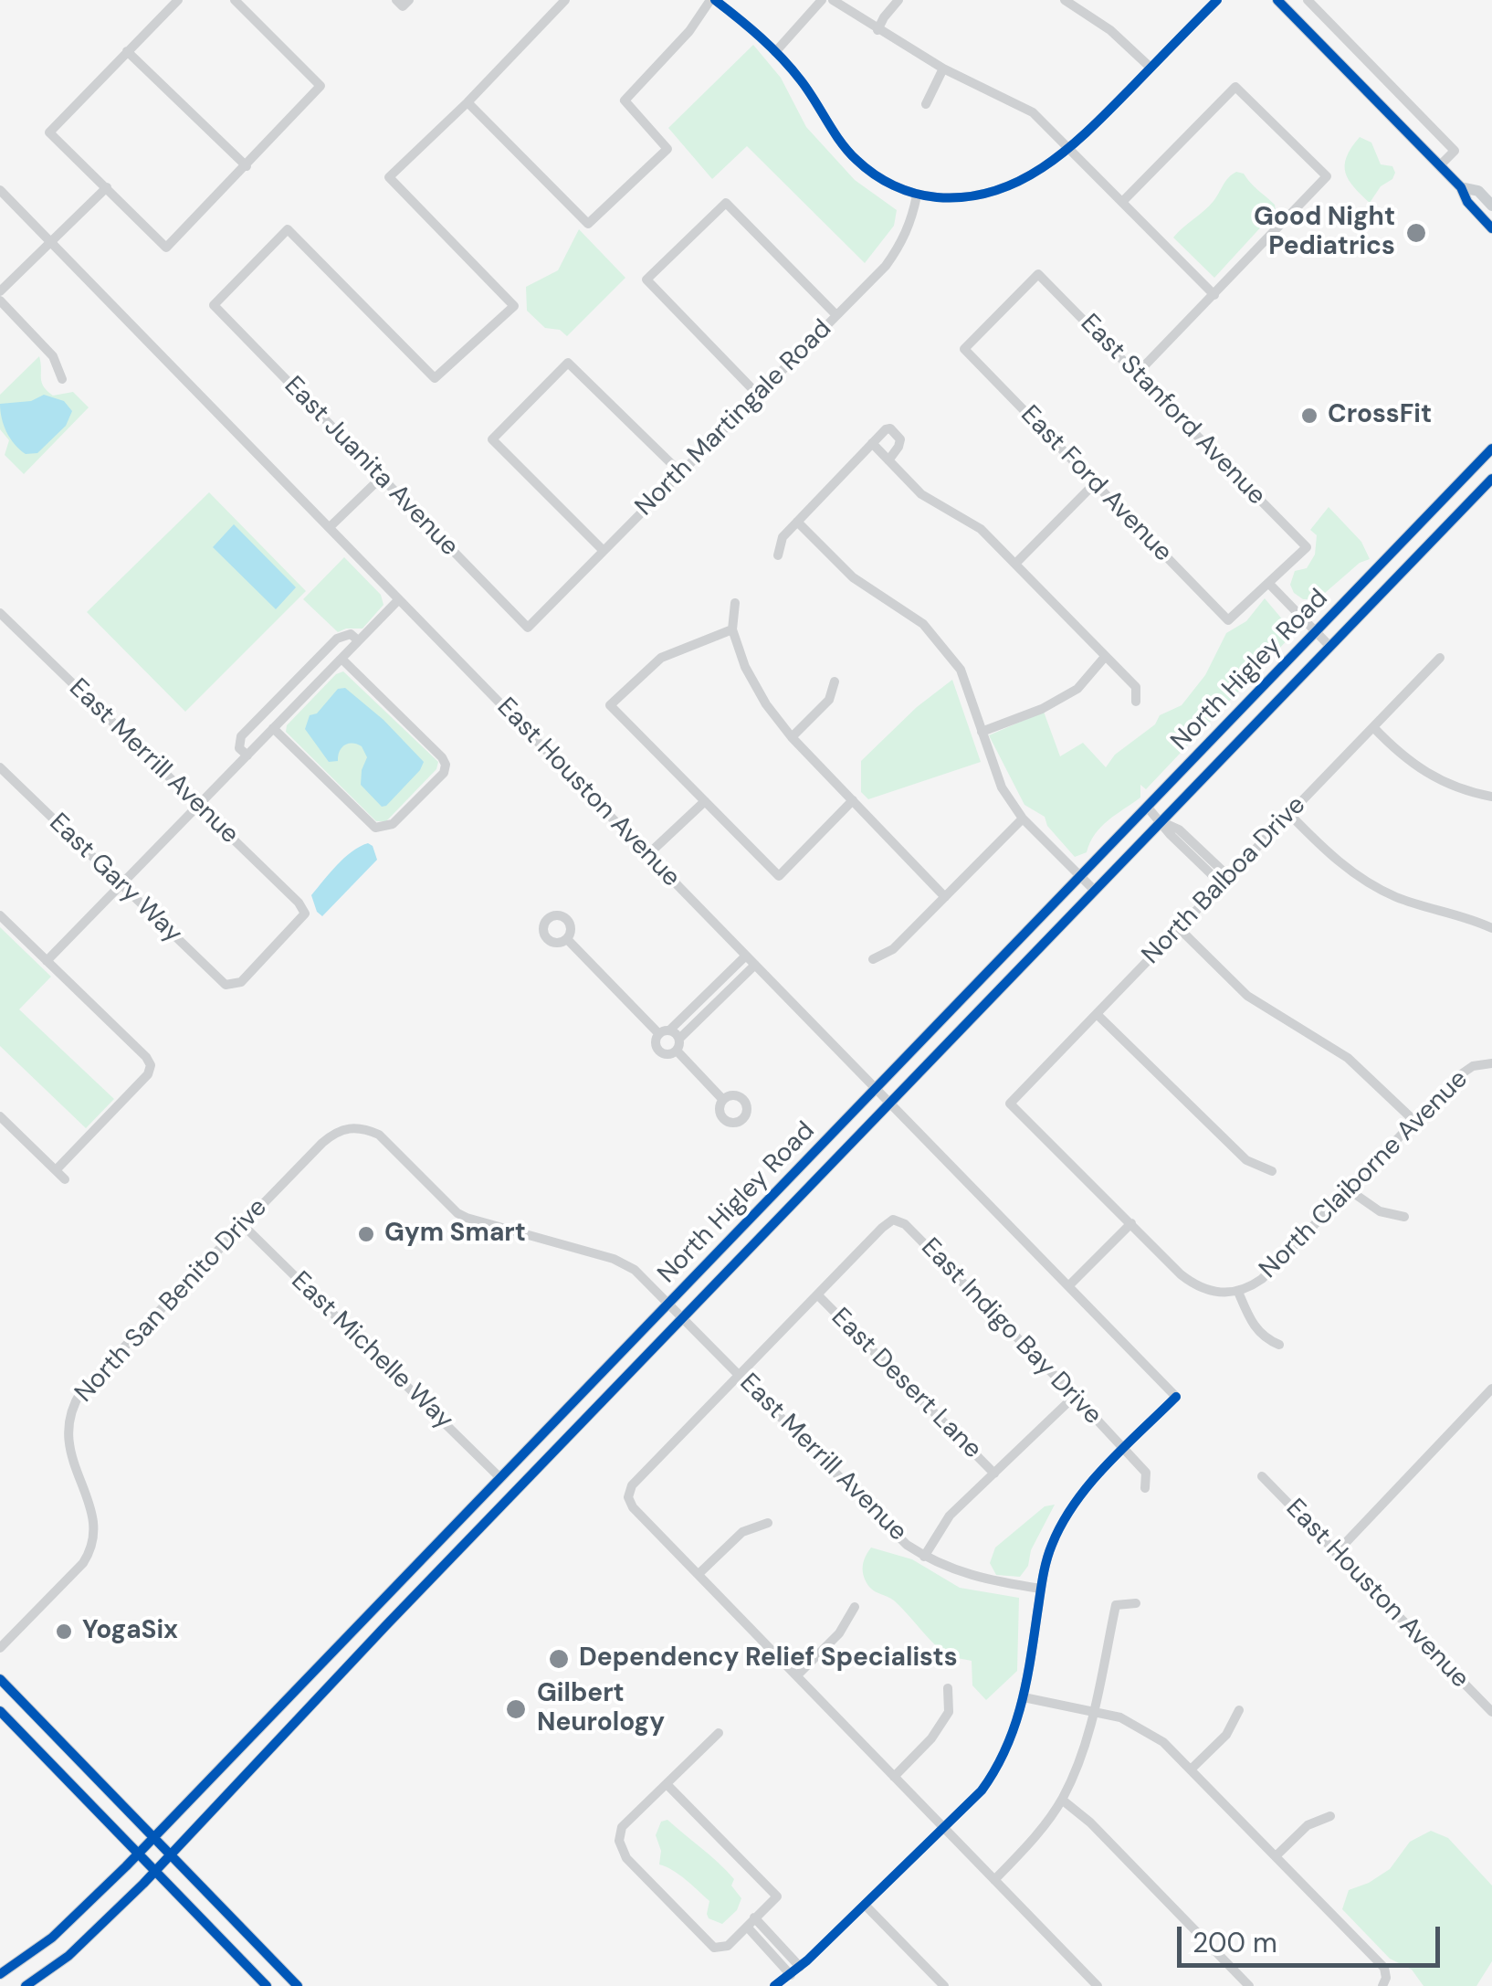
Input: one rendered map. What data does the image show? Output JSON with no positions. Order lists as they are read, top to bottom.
{
  "streets": {
    "main road": ["North Higley Road"],
    "street": [
      "East Stanford Avenue",
      "North Martingale Road",
      "East Juanita Avenue",
      "East Ford Avenue",
      "East Merrill Avenue",
      "East Houston Avenue",
      "East Gary Way",
      "North Balboa Drive",
      "North Claiborne Avenue",
      "North San Benito Drive",
      "East Indigo Bay Drive",
      "East Michelle Way",
      "East Desert Lane"
    ]
  },
  "crossings": [
    ["East Stanford Avenue", "East Ford Avenue"],
    ["North Martingale Road", "East Juanita Avenue"],
    ["North Higley Road", "East Merrill Avenue"],
    ["North Higley Road", "East Houston Avenue"],
    ["North Higley Road", "North San Benito Drive"],
    ["North Higley Road", "East Michelle Way"],
    ["East Merrill Avenue", "East Gary Way"],
    ["East Merrill Avenue", "North San Benito Drive"],
    ["East Houston Avenue", "East Indigo Bay Drive"],
    ["North San Benito Drive", "East Michelle Way"],
    ["East Indigo Bay Drive", "East Desert Lane"]
  ],
  "places": [
    "Good Night Pediatrics",
    "CrossFit",
    "Gym Smart",
    "YogaSix",
    "Dependency Relief Specialists",
    "Gilbert Neurology"
  ],
  "scale_bar": "200 m"
}
